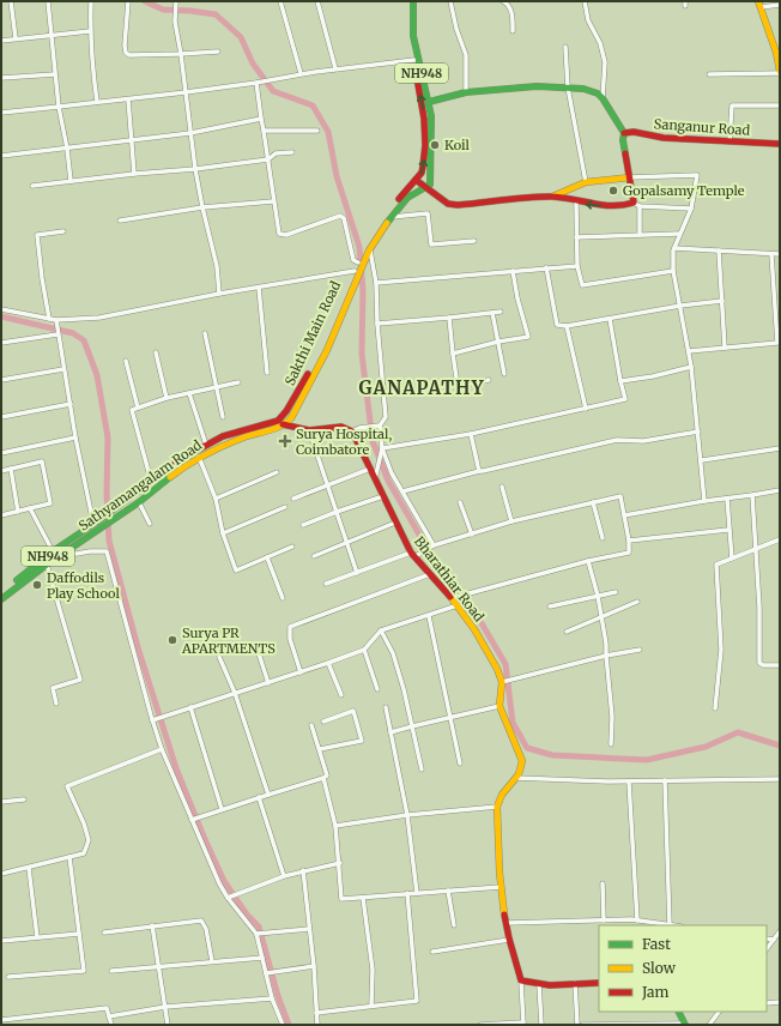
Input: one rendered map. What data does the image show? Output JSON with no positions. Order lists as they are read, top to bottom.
{
  "streets": {
    "main road": [
      "NH948",
      "Sanganur Road",
      "Sakthi Main Road",
      "Sathyamangalam Road",
      "Bharathiar Road"
    ]
  },
  "crossings": [
    ["NH948", "Sakthi Main Road"],
    ["NH948", "Sathyamangalam Road"]
  ],
  "districts": ["GANAPATHY"],
  "places": {
    "other": [
      "Koil",
      "Gopalsamy Temple",
      "Daffodils Play School",
      "Surya PR APARTMENTS"
    ],
    "health": ["Surya Hospital, Coimbatore"]
  },
  "legend": ["Fast", "Slow", "Jam"]
}
